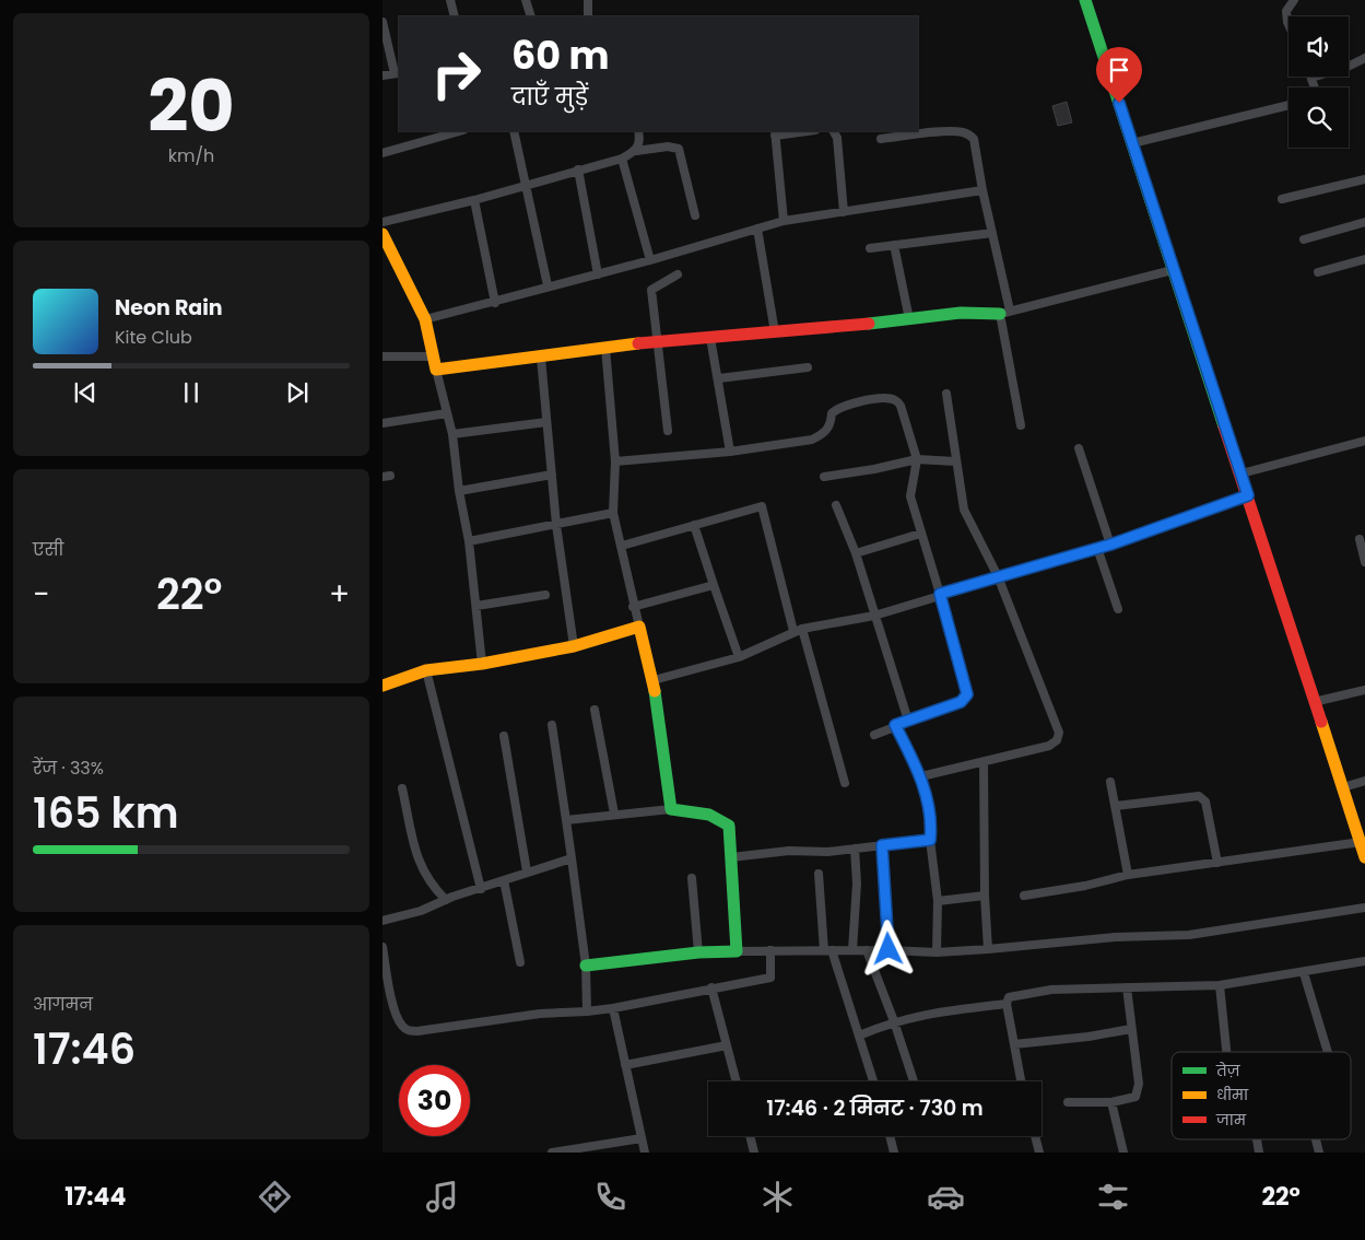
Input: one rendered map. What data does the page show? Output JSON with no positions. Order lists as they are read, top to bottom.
{
  "legend": ["तेज़", "धीमा", "जाम"],
  "page": {
    "tile": [
      ["20", "km/h"],
      "एसी",
      ["रेंज · 33%", "165 km"],
      ["आगमन", "17:46"]
    ],
    "turn": ["60 m", "दाएँ मुड़ें"],
    "song": ["Neon Rain", "Kite Club"],
    "heat": ["−", "22°", "+"],
    "limit": "30",
    "trip": "17:46 · 2 मिनट · 730 m",
    "tabs": ["17:44", "22°"]
  }
}
